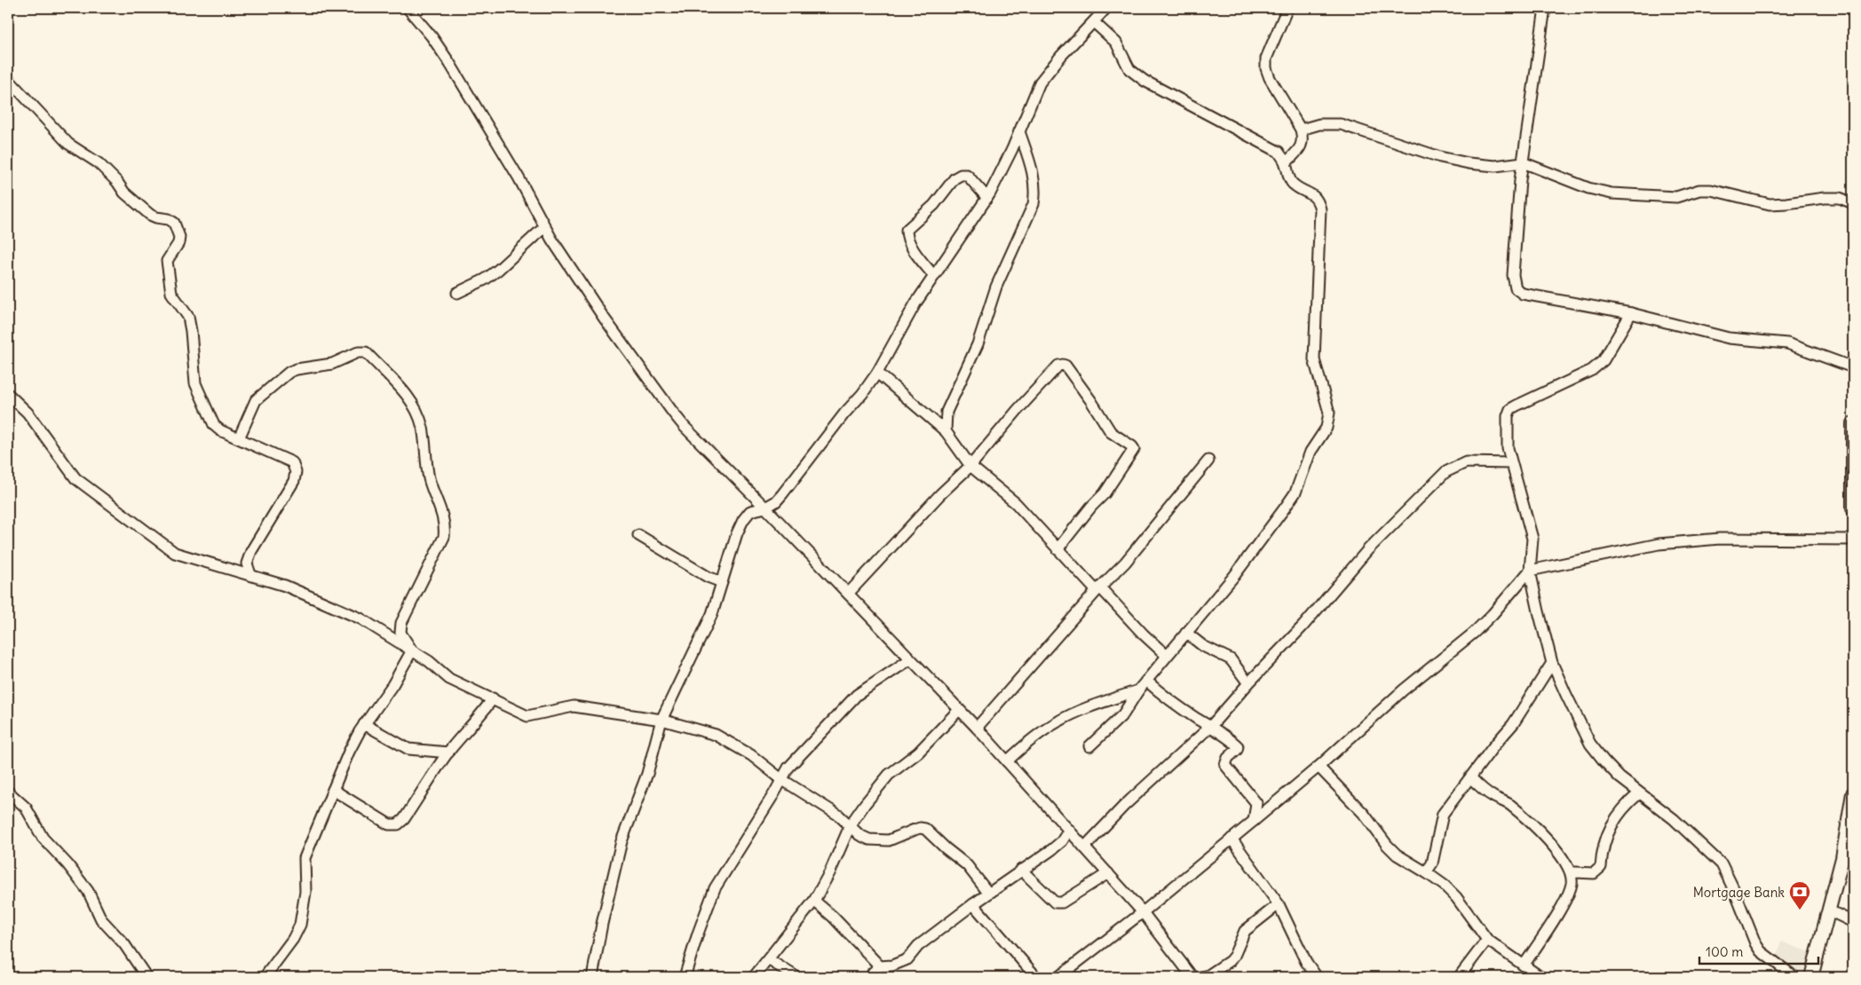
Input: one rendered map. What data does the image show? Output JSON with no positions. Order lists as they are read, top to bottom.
{
  "places": {
    "bank": ["Mortgage Bank"]
  },
  "scale_bar": "100 m"
}
